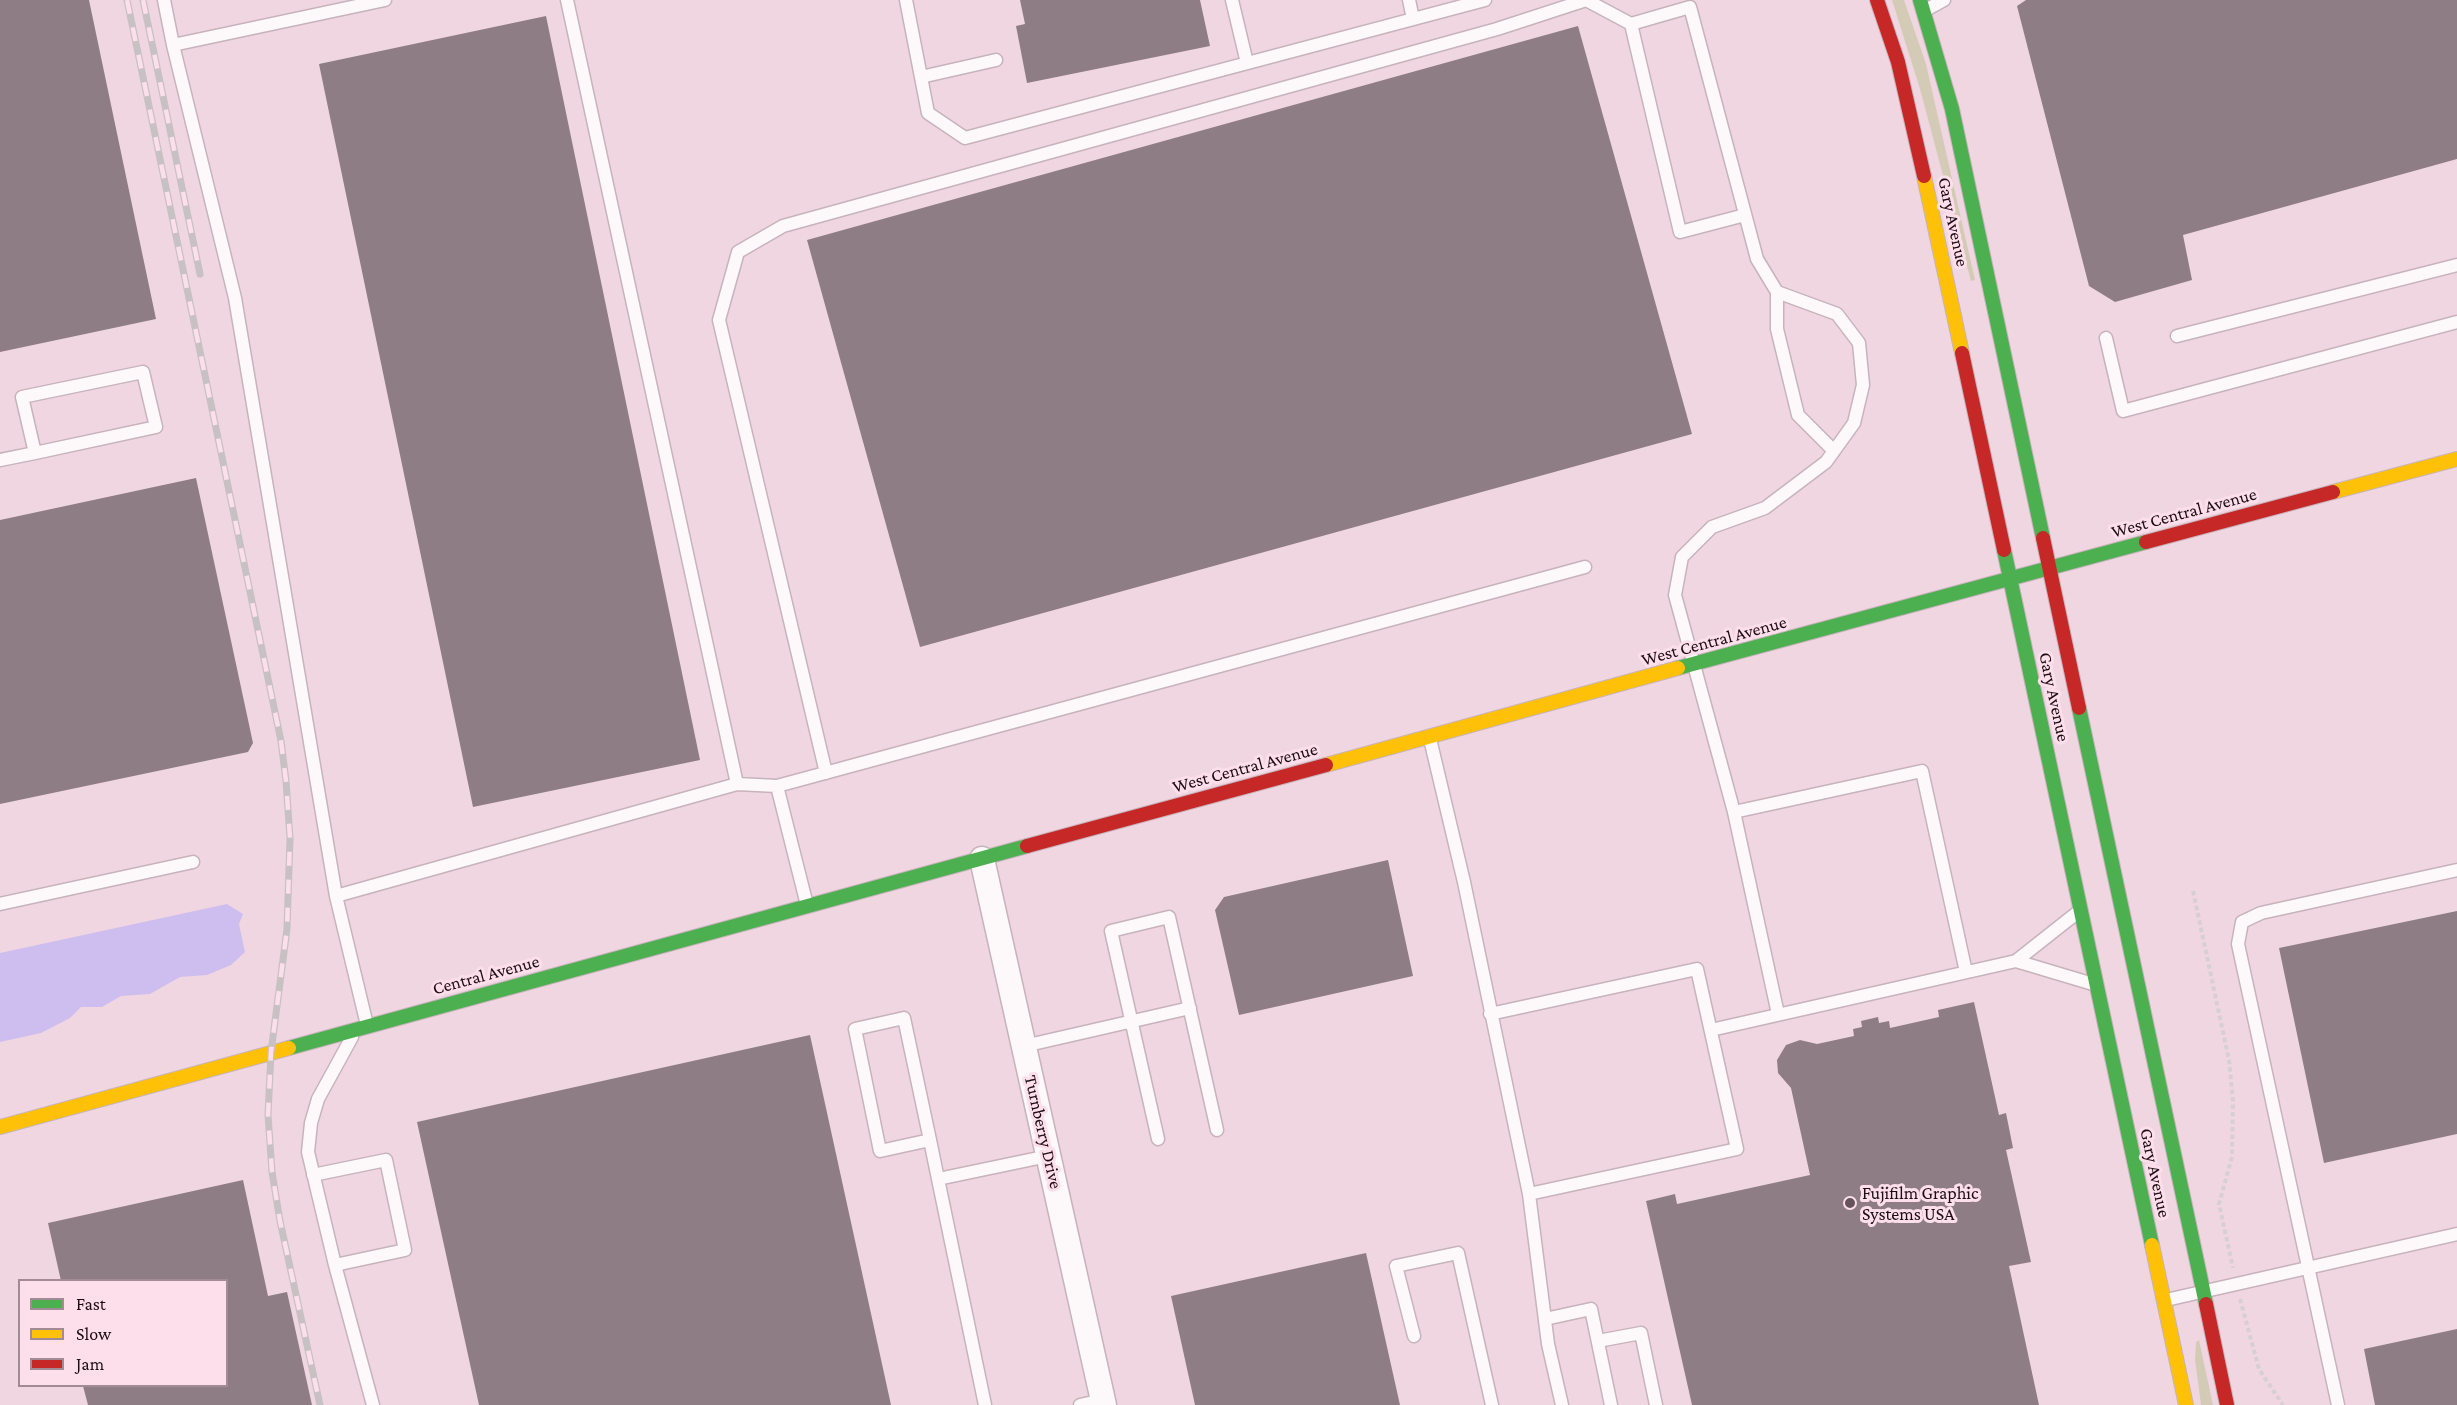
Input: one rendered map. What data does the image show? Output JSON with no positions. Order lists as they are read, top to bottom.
{
  "streets": {
    "main road": ["Gary Avenue", "West Central Avenue", "Central Avenue"],
    "street": ["Turnberry Drive"]
  },
  "crossings": [
    ["Gary Avenue", "West Central Avenue"],
    ["West Central Avenue", "Central Avenue"],
    ["West Central Avenue", "Turnberry Drive"],
    ["Central Avenue", "Turnberry Drive"]
  ],
  "places": ["Fujifilm Graphic Systems USA"],
  "legend": ["Fast", "Slow", "Jam"]
}
